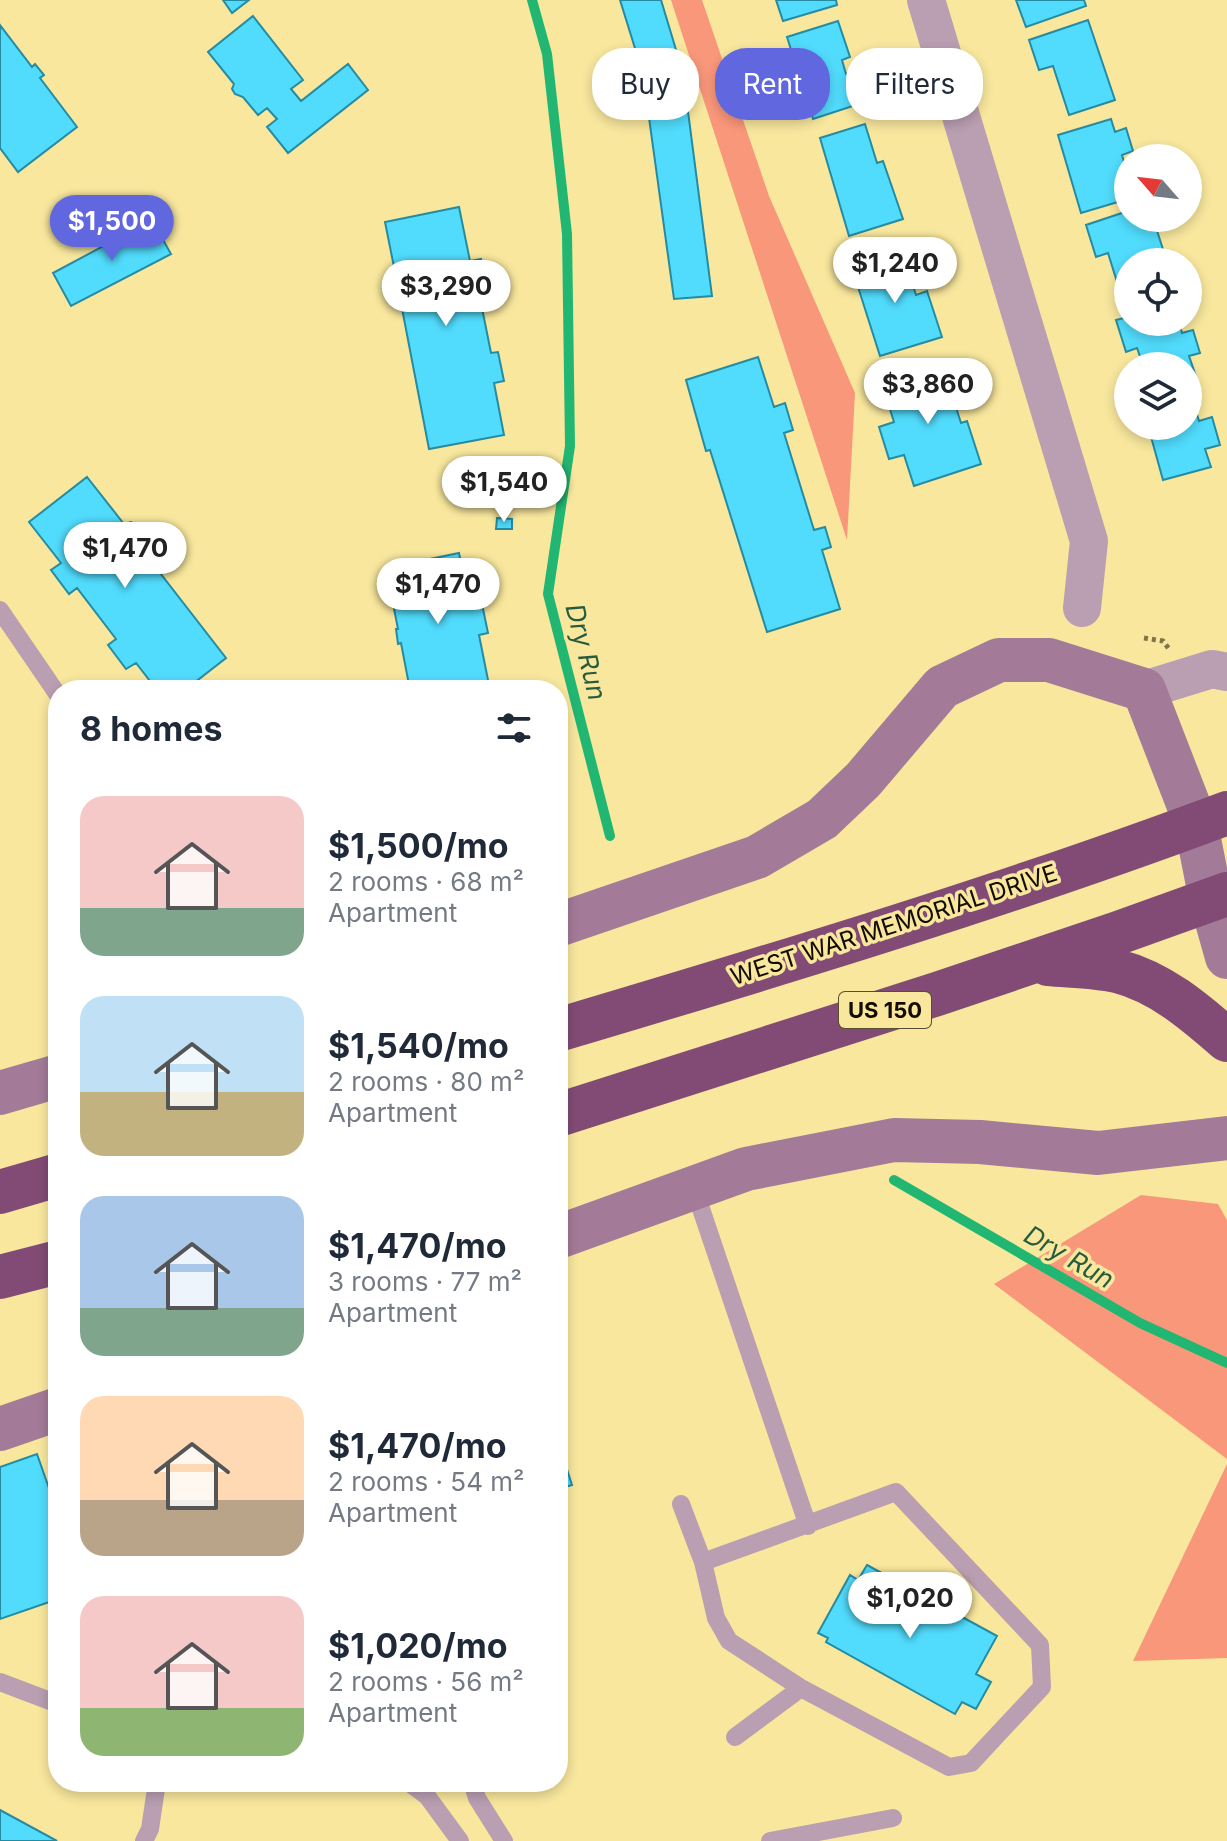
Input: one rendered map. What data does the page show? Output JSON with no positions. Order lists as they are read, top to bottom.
{
  "streets": {
    "highway": ["WEST WAR MEMORIAL DRIVE", "US 150"]
  },
  "water": ["Dry Run"],
  "north": "top left",
  "page": {
    "chip": ["Buy", "Rent", "Filters"],
    "price": [
      "$1,500",
      "$1,240",
      "$3,290",
      "$3,860",
      "$1,540",
      "$1,470",
      "$1,470",
      "$1,020"
    ],
    "heading": "8 homes",
    "list": [
      {
        "name": "$1,500/mo",
        "note": "2 rooms · 68 m² · Apartment"
      },
      {
        "name": "$1,540/mo",
        "note": "2 rooms · 80 m² · Apartment"
      },
      {
        "name": "$1,470/mo",
        "note": "3 rooms · 77 m² · Apartment"
      },
      {
        "name": "$1,470/mo",
        "note": "2 rooms · 54 m² · Apartment"
      },
      {
        "name": "$1,020/mo",
        "note": "2 rooms · 56 m² · Apartment"
      }
    ]
  }
}
